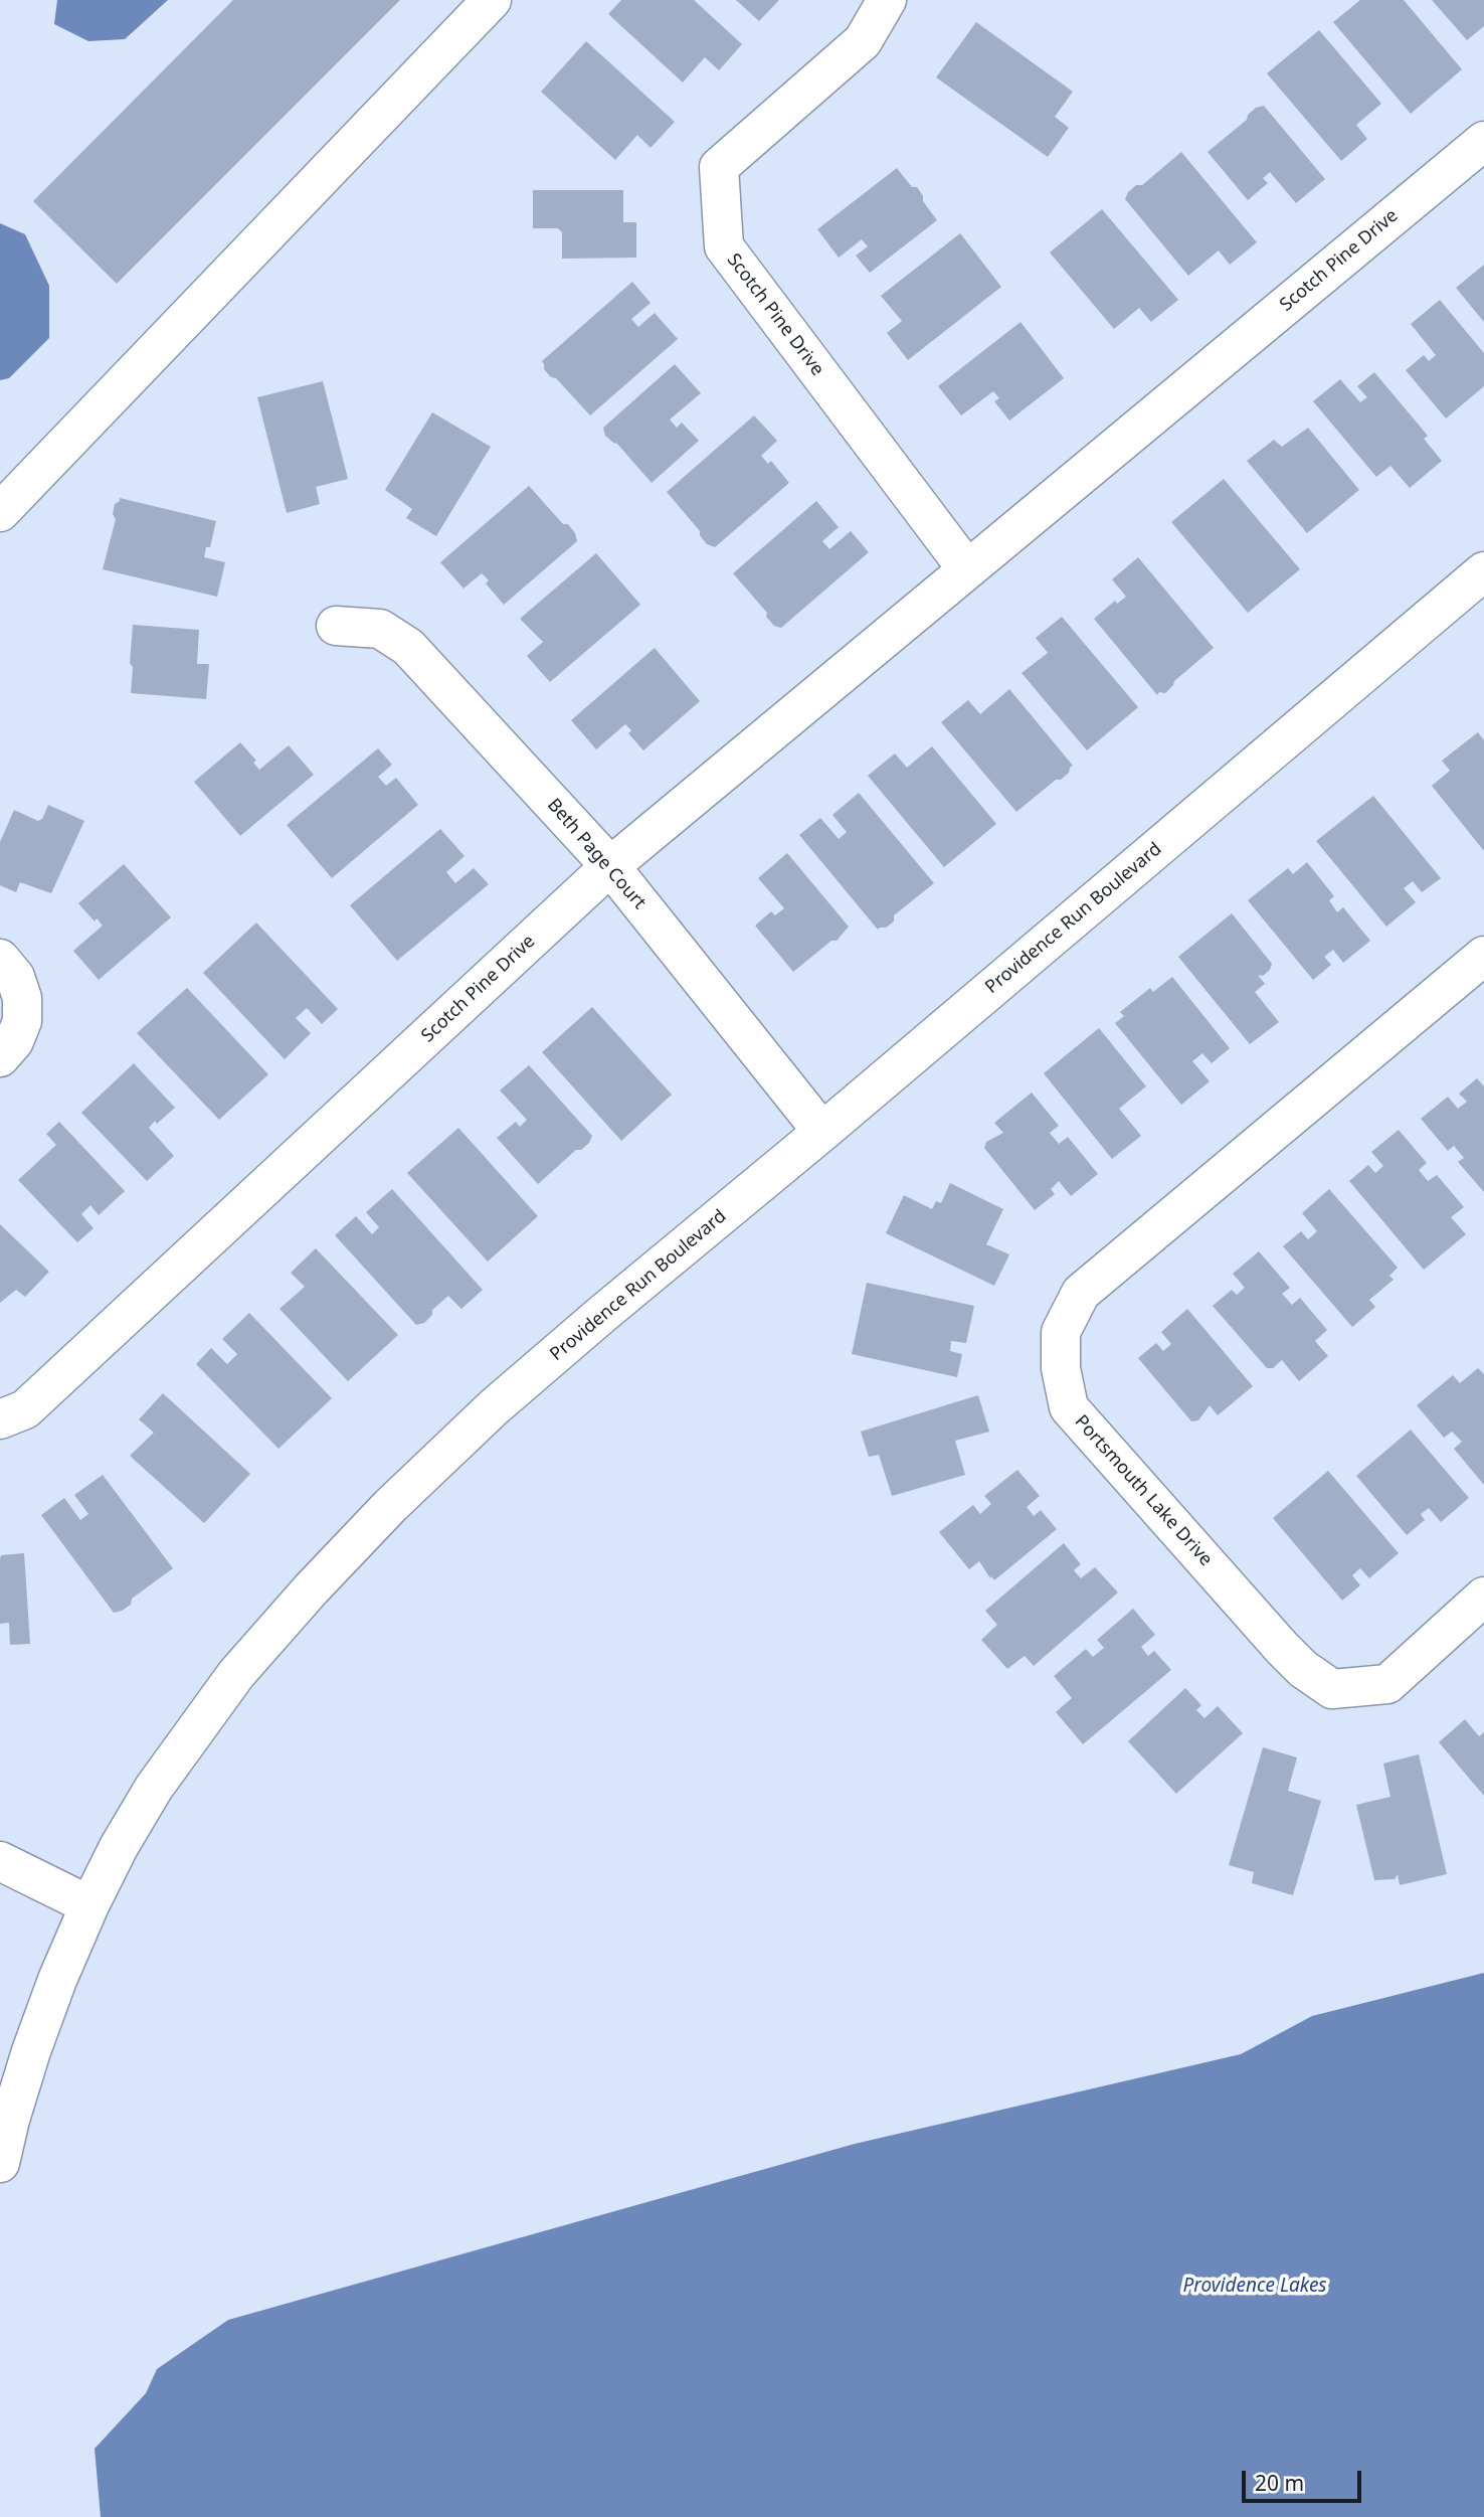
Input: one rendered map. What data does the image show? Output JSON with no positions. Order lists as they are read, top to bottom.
{
  "streets": {
    "street": [
      "Scotch Pine Drive",
      "Beth Page Court",
      "Providence Run Boulevard",
      "Portsmouth Lake Drive"
    ]
  },
  "crossings": [
    ["Scotch Pine Drive", "Beth Page Court"],
    ["Beth Page Court", "Providence Run Boulevard"]
  ],
  "water": ["Providence Lakes"],
  "scale_bar": "20 m"
}
